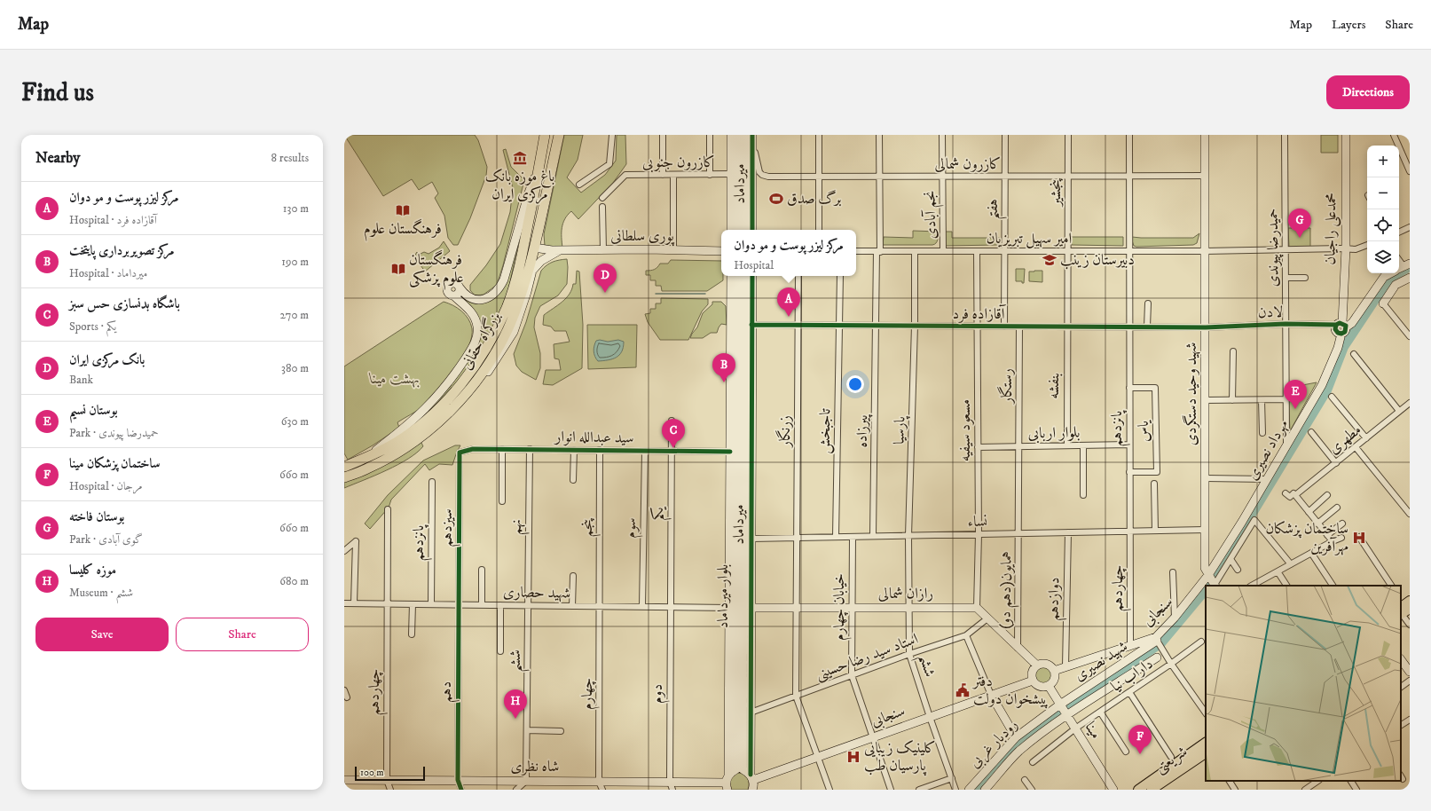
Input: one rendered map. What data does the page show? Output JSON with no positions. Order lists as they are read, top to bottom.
{
  "streets": {
    "highway": ["بزرگراه حقانی"],
    "main road": [
      "میرداماد",
      "محمدعلی راجیان",
      "پوری سلطانی",
      "شهید وحید دستگردی",
      "مهرداد نصیری",
      "رازان شمالی",
      "بلوار میرداماد",
      "سنجابی",
      "شهید نصیری",
      "مینا",
      "رودبار غربی",
      "شریعتی",
      "شاه نظری"
    ],
    "street": [
      "کازرون جنوبی",
      "کازرون شمالی",
      "پنجشیر",
      "هفتم",
      "نجم آبادی",
      "امیر سهیل تبریزیان",
      "حمیدرضا پیوندی",
      "لادن",
      "آقازاده فرد",
      "رستگار",
      "بنفشه",
      "پانزدهم",
      "پارسیا",
      "مسعود سیفیه",
      "زرنگار",
      "تاجبخش",
      "پیرزاده",
      "یاس",
      "بلوار اربابی",
      "سید عبدالله انوار",
      "مطهری",
      "یکم",
      "نساء",
      "نهم",
      "سیزدهم",
      "پنجم",
      "سوم",
      "چهاردهم",
      "همایون(دهم دو)",
      "شهید حصاری",
      "دوازدهم",
      "خیابان چهارم",
      "استاد سید رضا حسینی",
      "ششم",
      "داراب نیا",
      "دهم",
      "چهارم",
      "دوم"
    ]
  },
  "crossings": [
    ["کازرون جنوبی", "میرداماد"],
    ["کازرون شمالی", "میرداماد"],
    ["کازرون شمالی", "پنجشیر"],
    ["کازرون شمالی", "هفتم"],
    ["کازرون شمالی", "نجم آبادی"],
    ["کازرون شمالی", "شهید وحید دستگردی"],
    ["کازرون شمالی", "پیرزاده"],
    ["میرداماد", "آقازاده فرد"],
    ["میرداماد", "سید عبدالله انوار"],
    ["میرداماد", "نساء"],
    ["میرداماد", "شهید حصاری"],
    ["میرداماد", "رازان شمالی"],
    ["میرداماد", "سنجابی"],
    ["میرداماد", "استاد سید رضا حسینی"],
    ["میرداماد", "شاه نظری"],
    ["پنجشیر", "امیر سهیل تبریزیان"],
    ["پنجشیر", "آقازاده فرد"],
    ["پنجشیر", "بنفشه"],
    ["هفتم", "امیر سهیل تبریزیان"],
    ["هفتم", "آقازاده فرد"],
    ["نجم آبادی", "امیر سهیل تبریزیان"],
    ["محمدعلی راجیان", "امیر سهیل تبریزیان"],
    ["محمدعلی راجیان", "لادن"],
    ["محمدعلی راجیان", "مهرداد نصیری"],
    ["پوری سلطانی", "بزرگراه حقانی"],
    ["امیر سهیل تبریزیان", "حمیدرضا پیوندی"],
    ["امیر سهیل تبریزیان", "شهید وحید دستگردی"],
    ["امیر سهیل تبریزیان", "پانزدهم"],
    ["امیر سهیل تبریزیان", "پارسیا"],
    ["امیر سهیل تبریزیان", "مسعود سیفیه"],
    ["امیر سهیل تبریزیان", "پیرزاده"],
    ["حمیدرضا پیوندی", "لادن"],
    ["حمیدرضا پیوندی", "مهرداد نصیری"],
    ["لادن", "آقازاده فرد"],
    ["لادن", "شهید وحید دستگردی"],
    ["لادن", "مهرداد نصیری"],
    ["آقازاده فرد", "رستگار"],
    ["آقازاده فرد", "بنفشه"],
    ["آقازاده فرد", "شهید وحید دستگردی"],
    ["آقازاده فرد", "پانزدهم"],
    ["آقازاده فرد", "پارسیا"],
    ["آقازاده فرد", "مسعود سیفیه"],
    ["آقازاده فرد", "زرنگار"],
    ["آقازاده فرد", "تاجبخش"],
    ["آقازاده فرد", "پیرزاده"],
    ["رستگار", "بلوار اربابی"],
    ["رستگار", "نساء"],
    ["رستگار", "همایون(دهم دو)"],
    ["بنفشه", "بلوار اربابی"],
    ["شهید وحید دستگردی", "مهرداد نصیری"],
    ["شهید وحید دستگردی", "نساء"],
    ["پانزدهم", "یاس"],
    ["پانزدهم", "بلوار اربابی"],
    ["پانزدهم", "نساء"],
    ["پانزدهم", "چهاردهم"],
    ["پانزدهم", "شهید حصاری"],
    ["پارسیا", "نساء"],
    ["پارسیا", "ششم"],
    ["مسعود سیفیه", "بلوار اربابی"],
    ["مسعود سیفیه", "نساء"],
    ["مسعود سیفیه", "رازان شمالی"],
    ["زرنگار", "نساء"],
    ["تاجبخش", "نساء"],
    ["پیرزاده", "نساء"],
    ["سید عبدالله انوار", "یکم"],
    ["سید عبدالله انوار", "نهم"],
    ["سید عبدالله انوار", "سیزدهم"],
    ["سید عبدالله انوار", "پنجم"],
    ["سید عبدالله انوار", "سوم"],
    ["یکم", "شهید حصاری"],
    ["یکم", "دوم"],
    ["نساء", "چهاردهم"],
    ["نساء", "همایون(دهم دو)"],
    ["نساء", "دوازدهم"],
    ["نساء", "خیابان چهارم"],
    ["نساء", "ششم"],
    ["نهم", "شهید حصاری"],
    ["نهم", "ششم"],
    ["سیزدهم", "شهید حصاری"],
    ["سیزدهم", "دهم"],
    ["پنجم", "شهید حصاری"],
    ["پنجم", "چهارم"],
    ["سوم", "شهید حصاری"],
    ["چهاردهم", "شهید حصاری"],
    ["چهاردهم", "سنجابی"],
    ["چهاردهم", "شاه نظری"],
    ["شهید حصاری", "ششم"],
    ["شهید حصاری", "دهم"],
    ["شهید حصاری", "چهارم"],
    ["شهید حصاری", "دوم"],
    ["رازان شمالی", "خیابان چهارم"],
    ["رازان شمالی", "ششم"],
    ["دوازدهم", "سنجابی"],
    ["خیابان چهارم", "سنجابی"],
    ["خیابان چهارم", "استاد سید رضا حسینی"],
    ["سنجابی", "ششم"],
    ["سنجابی", "شهید نصیری"],
    ["سنجابی", "مینا"],
    ["استاد سید رضا حسینی", "ششم"],
    ["ششم", "شاه نظری"],
    ["شهید نصیری", "مینا"],
    ["شهید نصیری", "رودبار غربی"],
    ["داراب نیا", "مینا"],
    ["دهم", "شاه نظری"],
    ["چهارم", "شاه نظری"],
    ["دوم", "شاه نظری"],
    ["مینا", "رودبار غربی"]
  ],
  "parks": ["بهشت مينا"],
  "places": {
    "museum": ["باغ موزه بانک مرکزی ایران"],
    "sports": ["برگ صدق"],
    "library": ["فرهنگستان علوم", "فرهنگستان علوم پزشکی"],
    "school or university": ["دبیرستان زینب"],
    "hospital": ["ساختمان پزشکان مهرآفرین", "کلینیک زیبایی پارسیان طب"],
    "public building": ["دفتر پیشخوان دولت"]
  },
  "scale_bar": "100 m",
  "page": {
    "header": "Map",
    "nav": ["Map", "Layers", "Share"],
    "buttons": [
      "Directions",
      ["Save", "Share"]
    ],
    "title": "Find us",
    "heading": ["Nearby", "8 results"],
    "map_buttons": ["+", "−"],
    "list": [
      {
        "mark": "A",
        "name": "مرکز لیزر پوست و مو دوان",
        "note": "Hospital · آقازاده فرد",
        "value": "130 m"
      },
      {
        "mark": "B",
        "name": "مرکز تصویربرداری پایتخت",
        "note": "Hospital · میرداماد",
        "value": "190 m"
      },
      {
        "mark": "C",
        "name": "باشگاه بدنسازی حس سبز",
        "note": "Sports · یکم",
        "value": "270 m"
      },
      {
        "mark": "D",
        "name": "بانک مرکزی ایران",
        "note": "Bank",
        "value": "380 m"
      },
      {
        "mark": "E",
        "name": "بوستان نسیم",
        "note": "Park · حمیدرضا پیوندی",
        "value": "630 m"
      },
      {
        "mark": "F",
        "name": "ساختمان پزشكان مينا",
        "note": "Hospital · مرجان",
        "value": "660 m"
      },
      {
        "mark": "G",
        "name": "بوستان فاخته",
        "note": "Park · گوی آبادی",
        "value": "660 m"
      },
      {
        "mark": "H",
        "name": "موزه کلیسا",
        "note": "Museum · ششم",
        "value": "680 m"
      }
    ],
    "pins": [
      "G",
      "D",
      "A",
      "B",
      "E",
      "C",
      "H",
      "F"
    ],
    "popup": ["مرکز لیزر پوست و مو دوان", "Hospital"],
    "scale": "100 m"
  }
}
